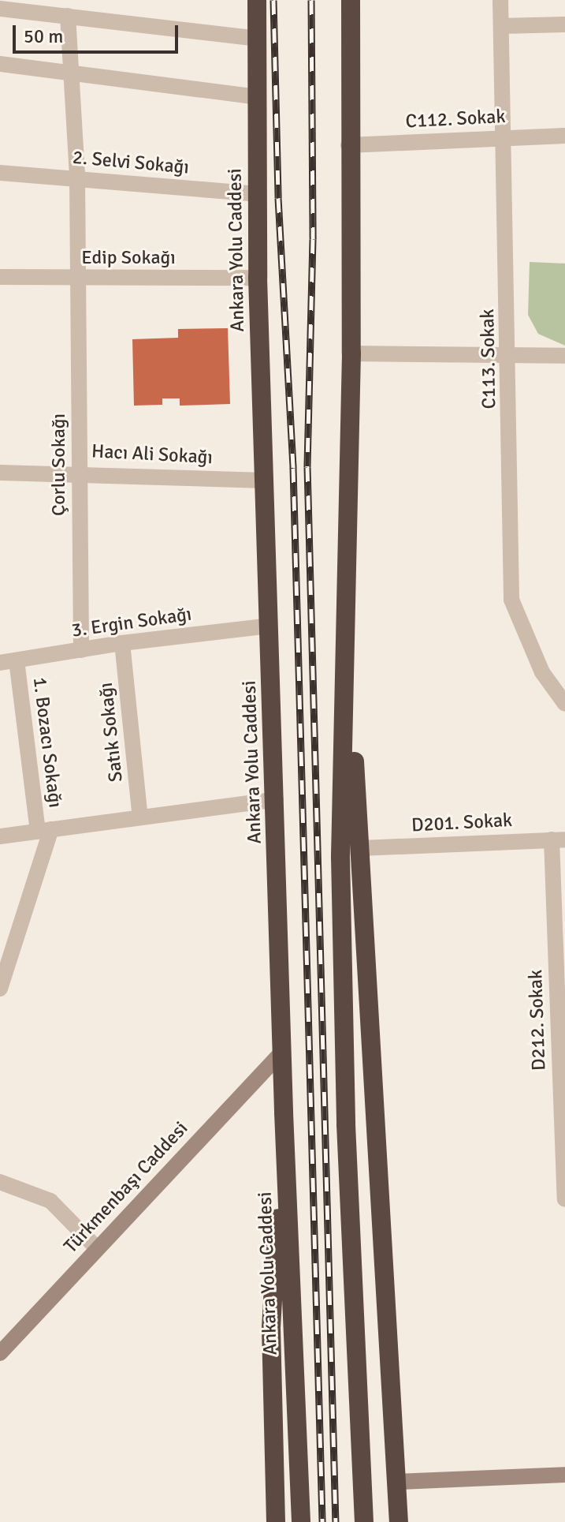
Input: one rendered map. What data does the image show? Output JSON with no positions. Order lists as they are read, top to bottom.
{
  "streets": {
    "highway": ["Ankara Yolu Caddesi"],
    "main road": ["Türkmenbaşı Caddesi"],
    "street": [
      "C112. Sokak",
      "2. Selvi Sokağı",
      "Edip Sokağı",
      "C113. Sokak",
      "Hacı Ali Sokağı",
      "Çorlu Sokağı",
      "3. Ergin Sokağı",
      "Satık Sokağı",
      "1. Bozacı Sokağı",
      "D201. Sokak",
      "D212. Sokak"
    ]
  },
  "crossings": [
    ["C112. Sokak", "C113. Sokak"],
    ["2. Selvi Sokağı", "Ankara Yolu Caddesi"],
    ["2. Selvi Sokağı", "Çorlu Sokağı"],
    ["Ankara Yolu Caddesi", "Edip Sokağı"],
    ["Ankara Yolu Caddesi", "Hacı Ali Sokağı"],
    ["Ankara Yolu Caddesi", "3. Ergin Sokağı"],
    ["Ankara Yolu Caddesi", "Türkmenbaşı Caddesi"],
    ["Edip Sokağı", "Çorlu Sokağı"],
    ["Hacı Ali Sokağı", "Çorlu Sokağı"],
    ["Çorlu Sokağı", "3. Ergin Sokağı"],
    ["3. Ergin Sokağı", "Satık Sokağı"],
    ["3. Ergin Sokağı", "1. Bozacı Sokağı"],
    ["D201. Sokak", "D212. Sokak"]
  ],
  "scale_bar": "50 m"
}
